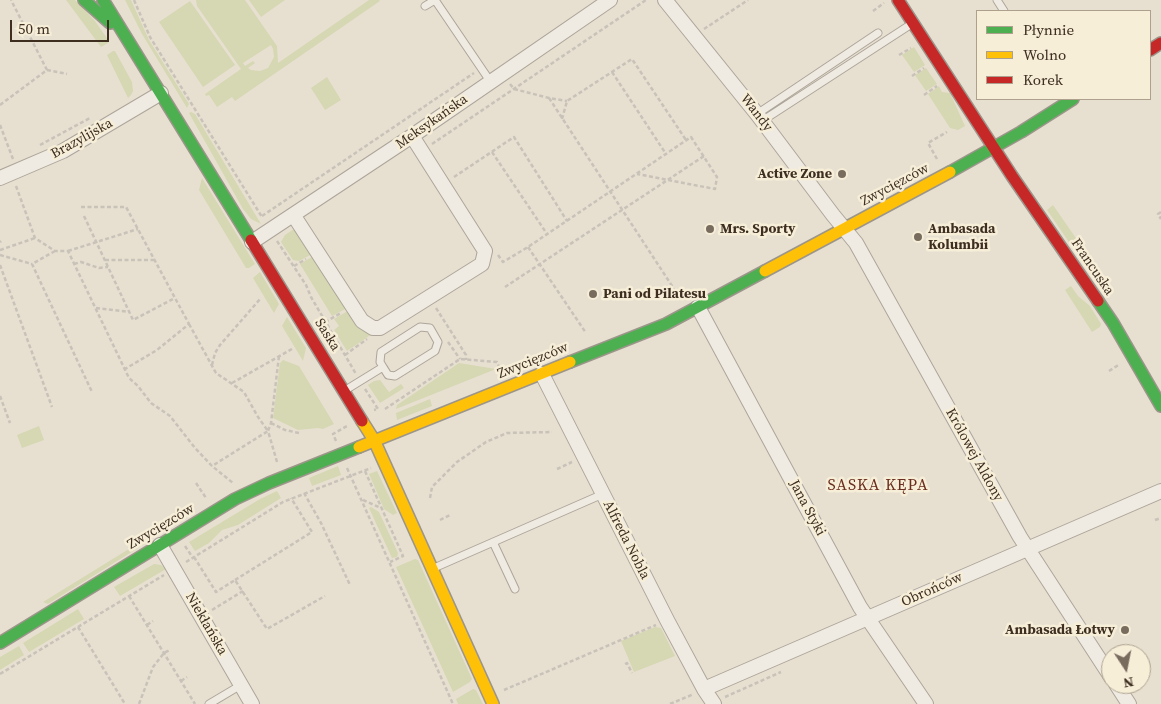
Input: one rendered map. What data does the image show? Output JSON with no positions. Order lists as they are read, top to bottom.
{
  "streets": {
    "street": [
      "Wandy",
      "Meksykańska",
      "Brazylijska",
      "Zwycięzców",
      "Francuska",
      "Saska",
      "Królowej Aldony",
      "Jana Styki",
      "Alfreda Nobla",
      "Obrońców",
      "Niekłańska"
    ]
  },
  "crossings": [
    ["Wandy", "Zwycięzców"],
    ["Wandy", "Królowej Aldony"],
    ["Meksykańska", "Saska"],
    ["Brazylijska", "Saska"],
    ["Zwycięzców", "Francuska"],
    ["Zwycięzców", "Saska"],
    ["Zwycięzców", "Królowej Aldony"],
    ["Zwycięzców", "Jana Styki"],
    ["Zwycięzców", "Alfreda Nobla"],
    ["Zwycięzców", "Niekłańska"],
    ["Królowej Aldony", "Obrońców"],
    ["Jana Styki", "Obrońców"],
    ["Alfreda Nobla", "Obrońców"]
  ],
  "districts": ["SASKA KĘPA"],
  "places": [
    "Active Zone",
    "Mrs. Sporty",
    "Ambasada Kolumbii",
    "Pani od Pilatesu",
    "Ambasada Łotwy"
  ],
  "legend": ["Płynnie", "Wolno", "Korek"],
  "scale_bar": "50 m",
  "north": "bottom"
}
